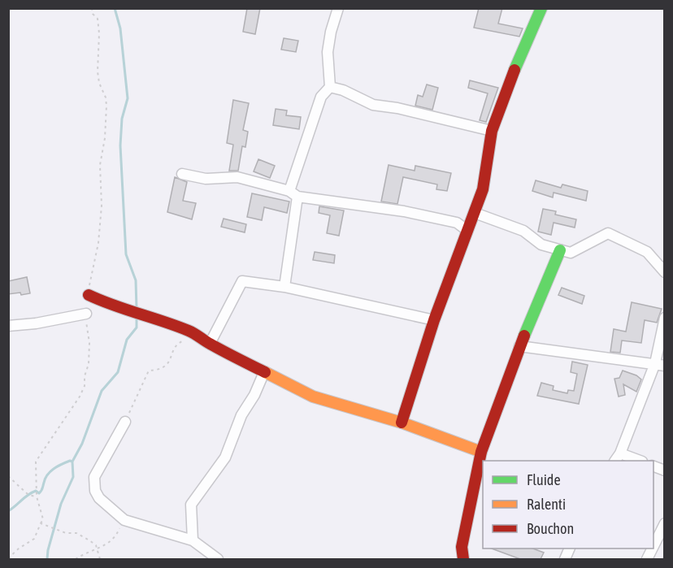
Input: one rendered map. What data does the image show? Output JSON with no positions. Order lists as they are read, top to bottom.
{
  "legend": ["Fluide", "Ralenti", "Bouchon"]
}
